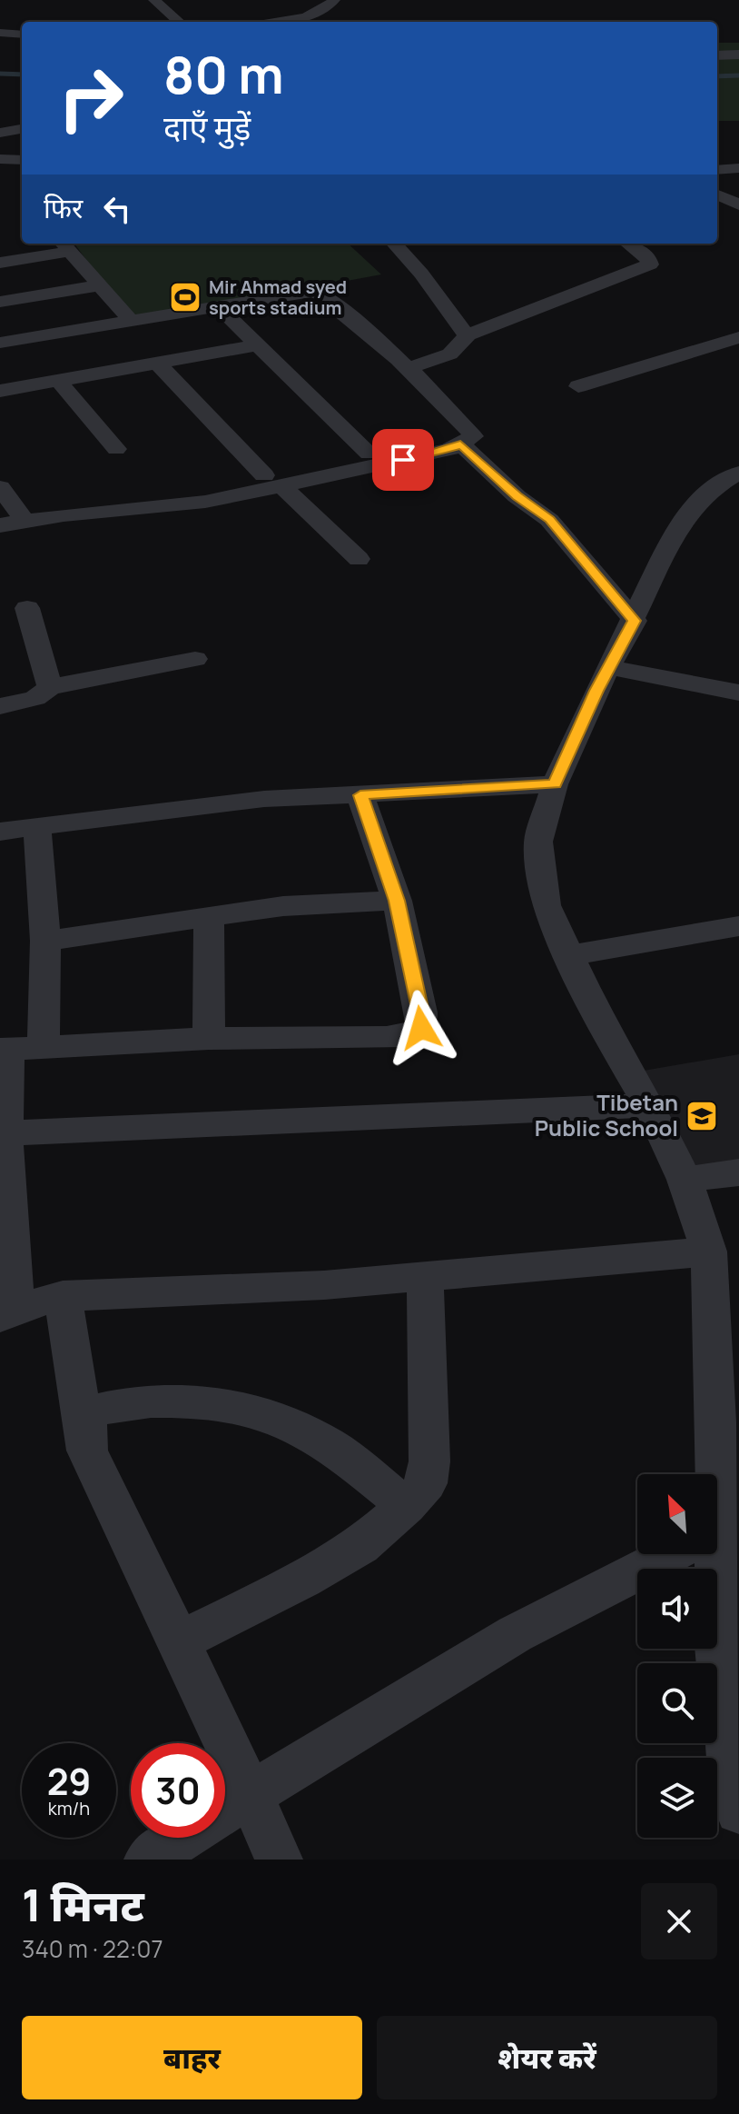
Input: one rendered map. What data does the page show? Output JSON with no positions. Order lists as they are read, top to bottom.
{
  "places": {
    "sports": ["Mir Ahmad syed sports stadium"],
    "school or university": ["Tibetan Public School"]
  },
  "north": "top left",
  "page": {
    "turn": ["80 m", "दाएँ मुड़ें"],
    "then": "फिर",
    "speed": "29 km/h",
    "limit": "30",
    "heading": ["1 मिनट", "340 m · 22:07"],
    "buttons": ["बाहर", "शेयर करें"]
  }
}
